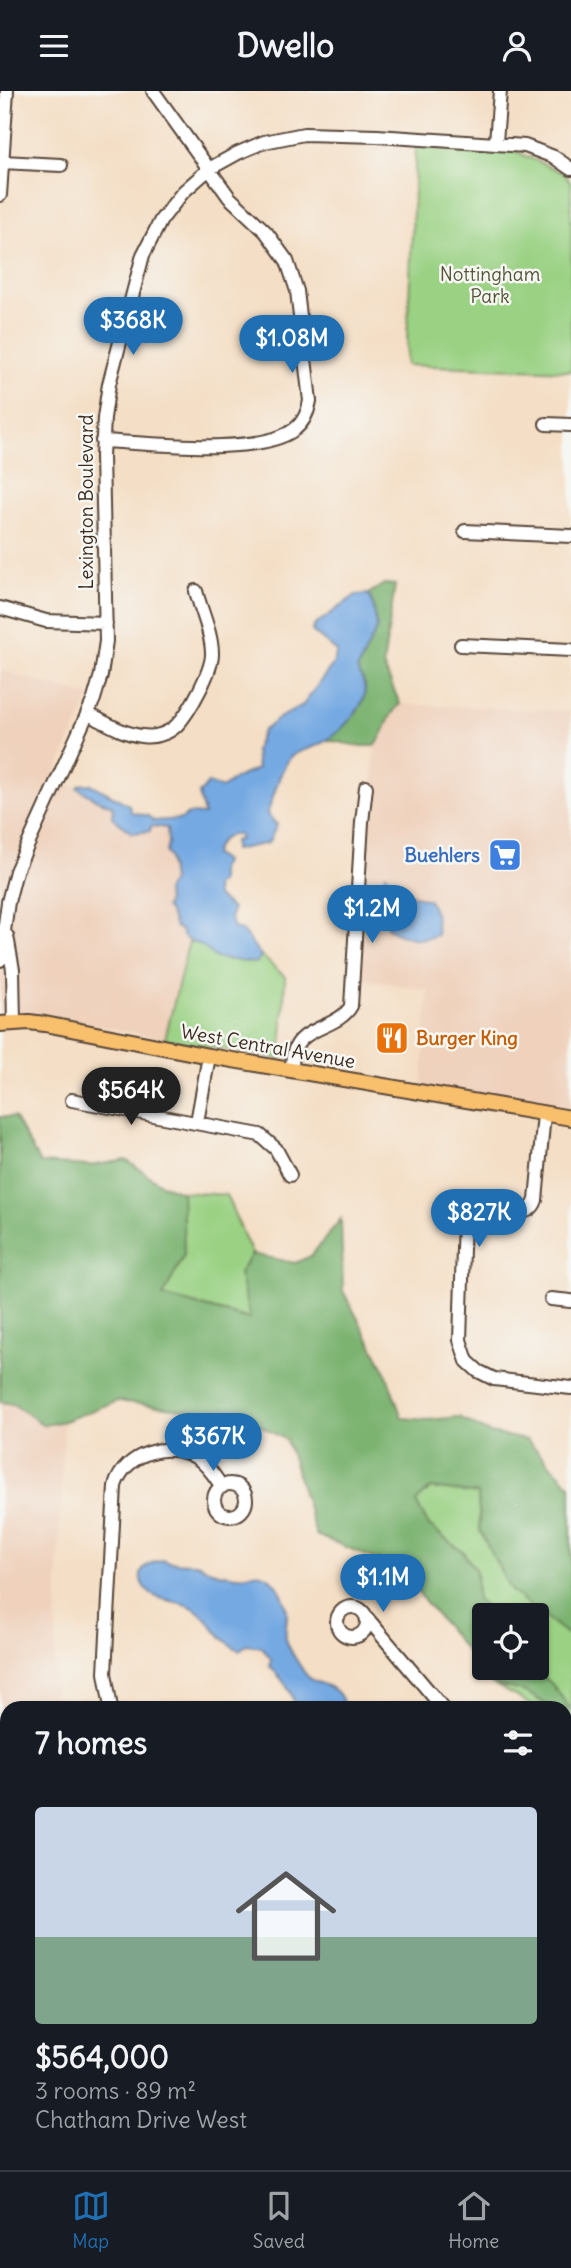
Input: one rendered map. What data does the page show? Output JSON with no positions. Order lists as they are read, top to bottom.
{
  "streets": {
    "main road": ["West Central Avenue"],
    "street": ["Lexington Boulevard"]
  },
  "crossings": [
    ["Lexington Boulevard", "West Central Avenue"]
  ],
  "parks": ["Nottingham Park"],
  "places": {
    "supermarket": ["Buehlers"],
    "restaurant": ["Burger King"]
  },
  "page": {
    "header": "Dwello",
    "price": [
      "$368K",
      "$1.08M",
      "$1.2M",
      "$564K",
      "$827K",
      "$367K",
      "$1.1M"
    ],
    "heading": "7 homes",
    "list": [
      {
        "name": "$564,000",
        "note": "3 rooms · 89 m² · Chatham Drive West"
      }
    ],
    "tabs": ["Map", "Saved", "Home"]
  }
}
